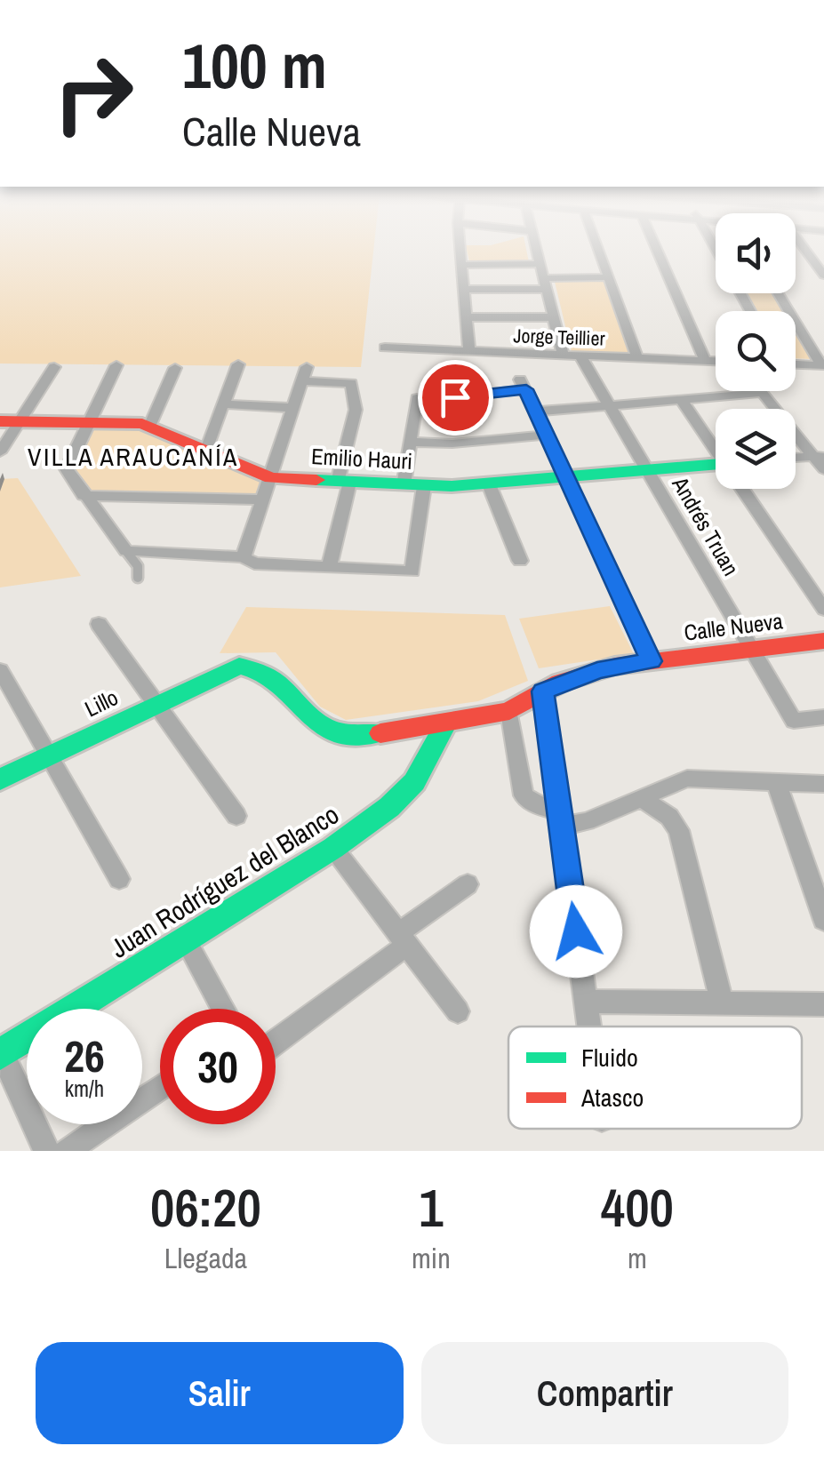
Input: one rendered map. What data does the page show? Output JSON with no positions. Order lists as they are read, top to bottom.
{
  "streets": {
    "street": [
      "Jorge Teillier",
      "Emilio Hauri",
      "Andrés Truan",
      "Calle Nueva",
      "Lillo",
      "Juan Rodríguez del Blanco"
    ]
  },
  "crossings": [
    ["Jorge Teillier", "Andrés Truan"],
    ["Emilio Hauri", "Andrés Truan"],
    ["Andrés Truan", "Calle Nueva"],
    ["Calle Nueva", "Lillo"],
    ["Calle Nueva", "Juan Rodríguez del Blanco"]
  ],
  "districts": ["VILLA ARAUCANÍA"],
  "legend": ["Fluido", "Atasco"],
  "page": {
    "turn": ["100 m", "Calle Nueva"],
    "speed": "26 km/h",
    "limit": "30",
    "eta": [
      "06:20",
      "Llegada",
      "1",
      "min",
      "400",
      "m"
    ],
    "buttons": ["Salir", "Compartir"]
  }
}
